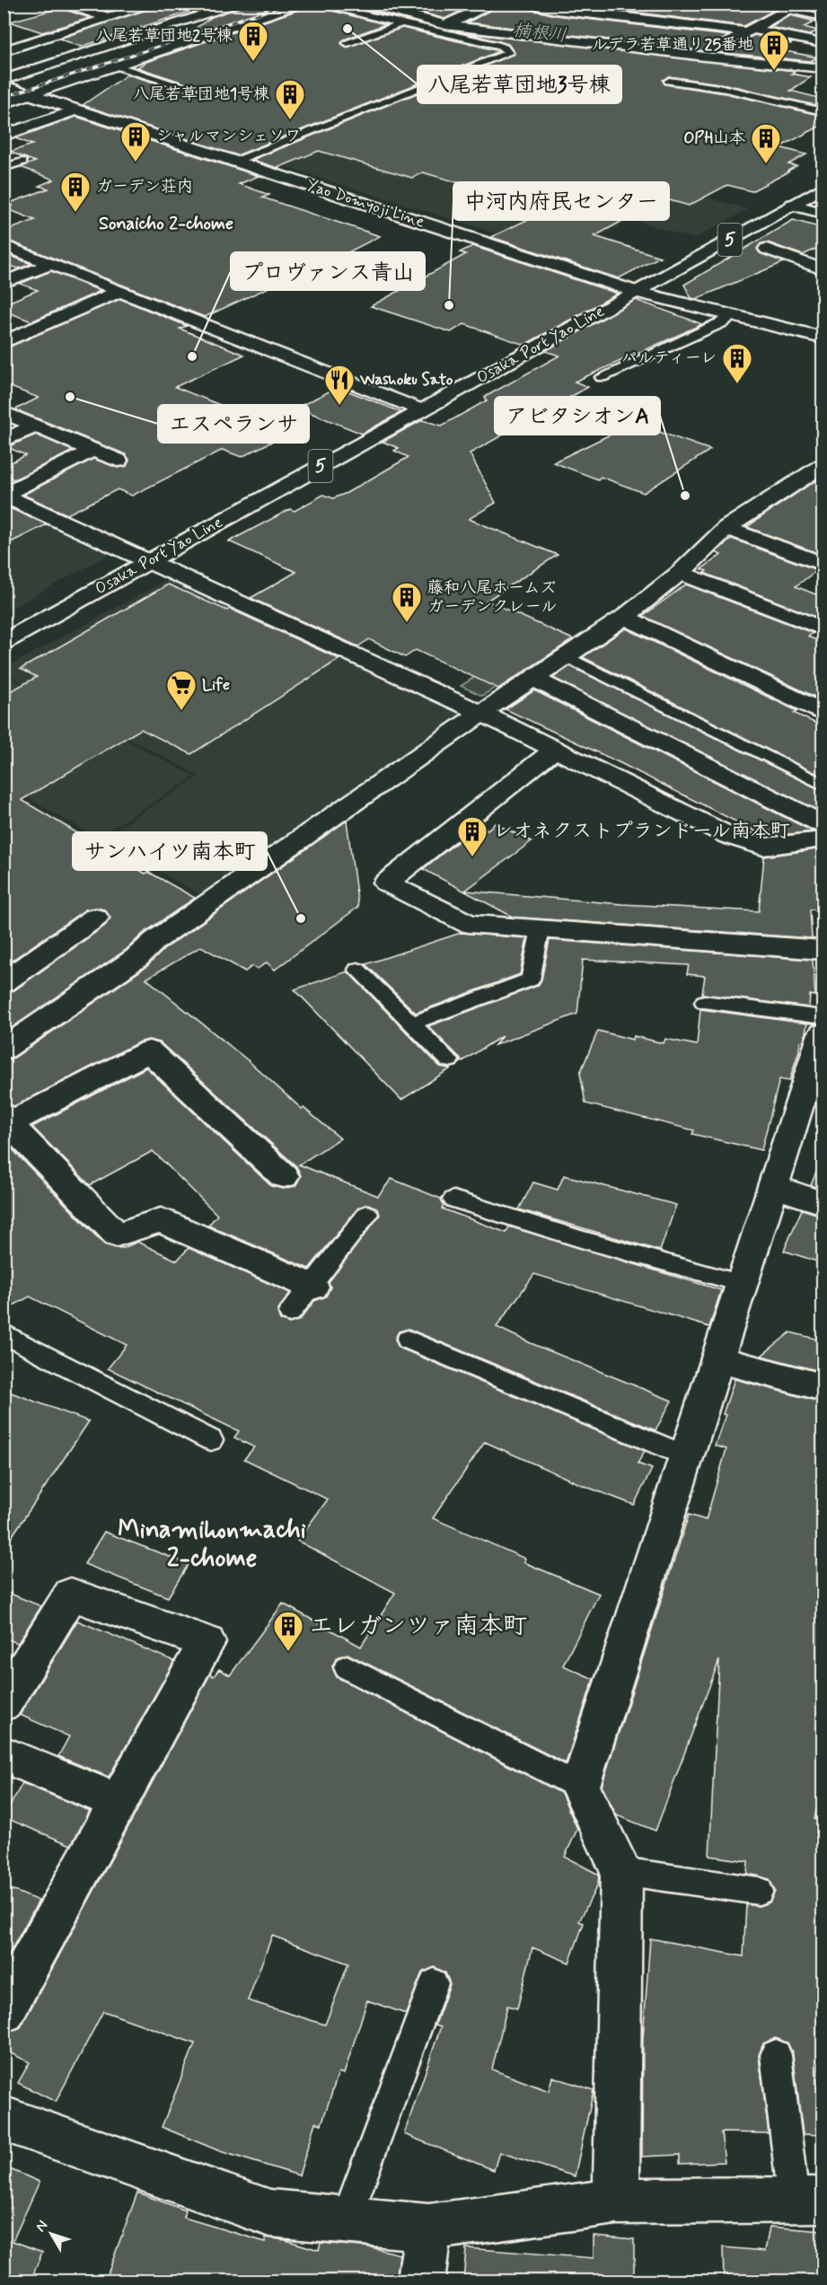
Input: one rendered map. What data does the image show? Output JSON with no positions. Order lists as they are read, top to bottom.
{
  "streets": {
    "street": ["Yao Domyoji Line", "5", "Osaka Port Yao Line"]
  },
  "crossings": [
    ["Yao Domyoji Line", "Osaka Port Yao Line"]
  ],
  "districts": ["Sonaicho 2-chome", "Minamihonmachi 2-chome"],
  "water": ["楠根川"],
  "places": {
    "other": [
      "八尾若草団地3号棟",
      "中河内府民センター",
      "プロヴァンス青山",
      "エスペランサ",
      "アビタシオンA",
      "サンハイツ南本町"
    ],
    "building": [
      "八尾若草団地2号棟",
      "ルデラ若草通り25番地",
      "八尾若草団地1号棟",
      "シャルマンシェソワ",
      "OPH山本",
      "ガーデン荘内",
      "パルティーレ",
      "藤和八尾ホームズ ガーデンクレール",
      "レオネクストプランドール南本町",
      "エレガンツァ南本町"
    ],
    "restaurant": ["Washoku Sato"],
    "supermarket": ["Life"]
  },
  "north": "top left"
}
